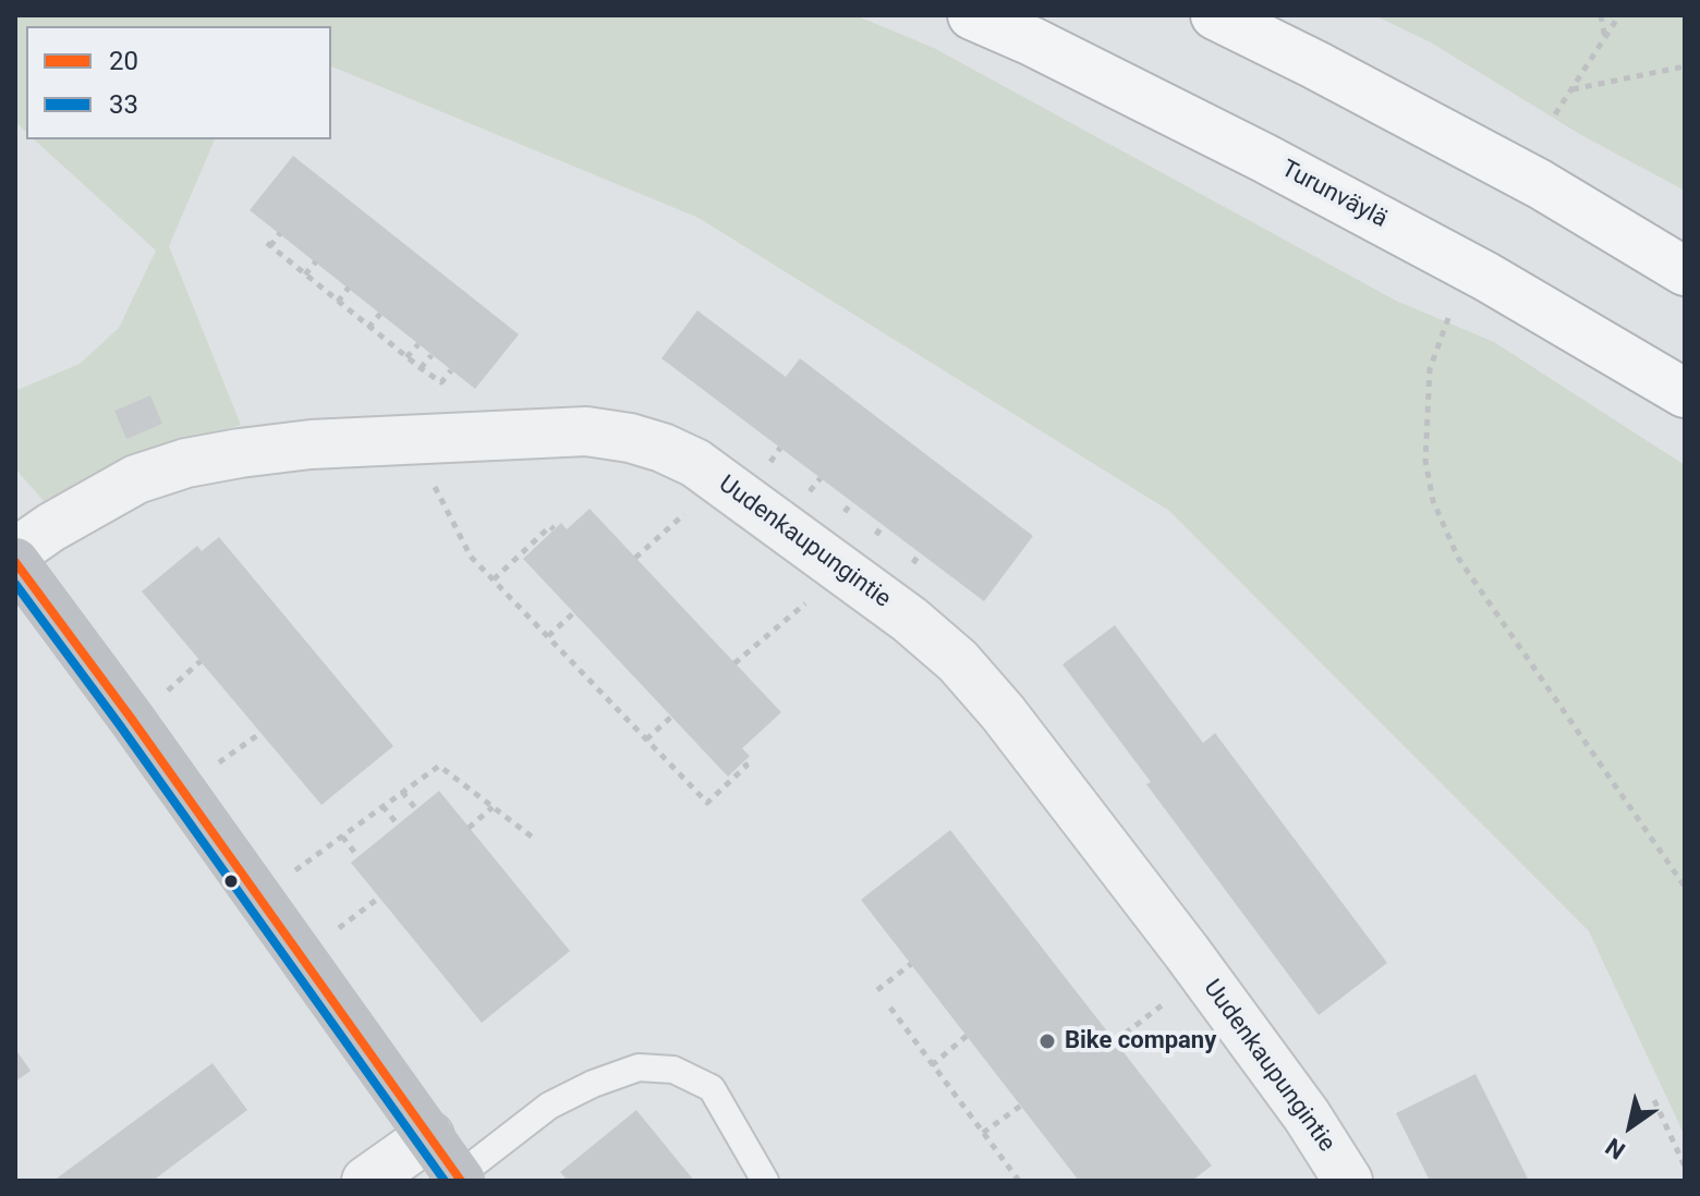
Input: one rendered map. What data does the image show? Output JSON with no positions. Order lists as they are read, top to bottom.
{
  "streets": {
    "highway": ["Turunväylä"],
    "street": ["Uudenkaupungintie"]
  },
  "places": ["Bike company"],
  "lines": ["transit line 20", "transit line 33"],
  "legend": ["20", "33"],
  "north": "bottom left"
}
